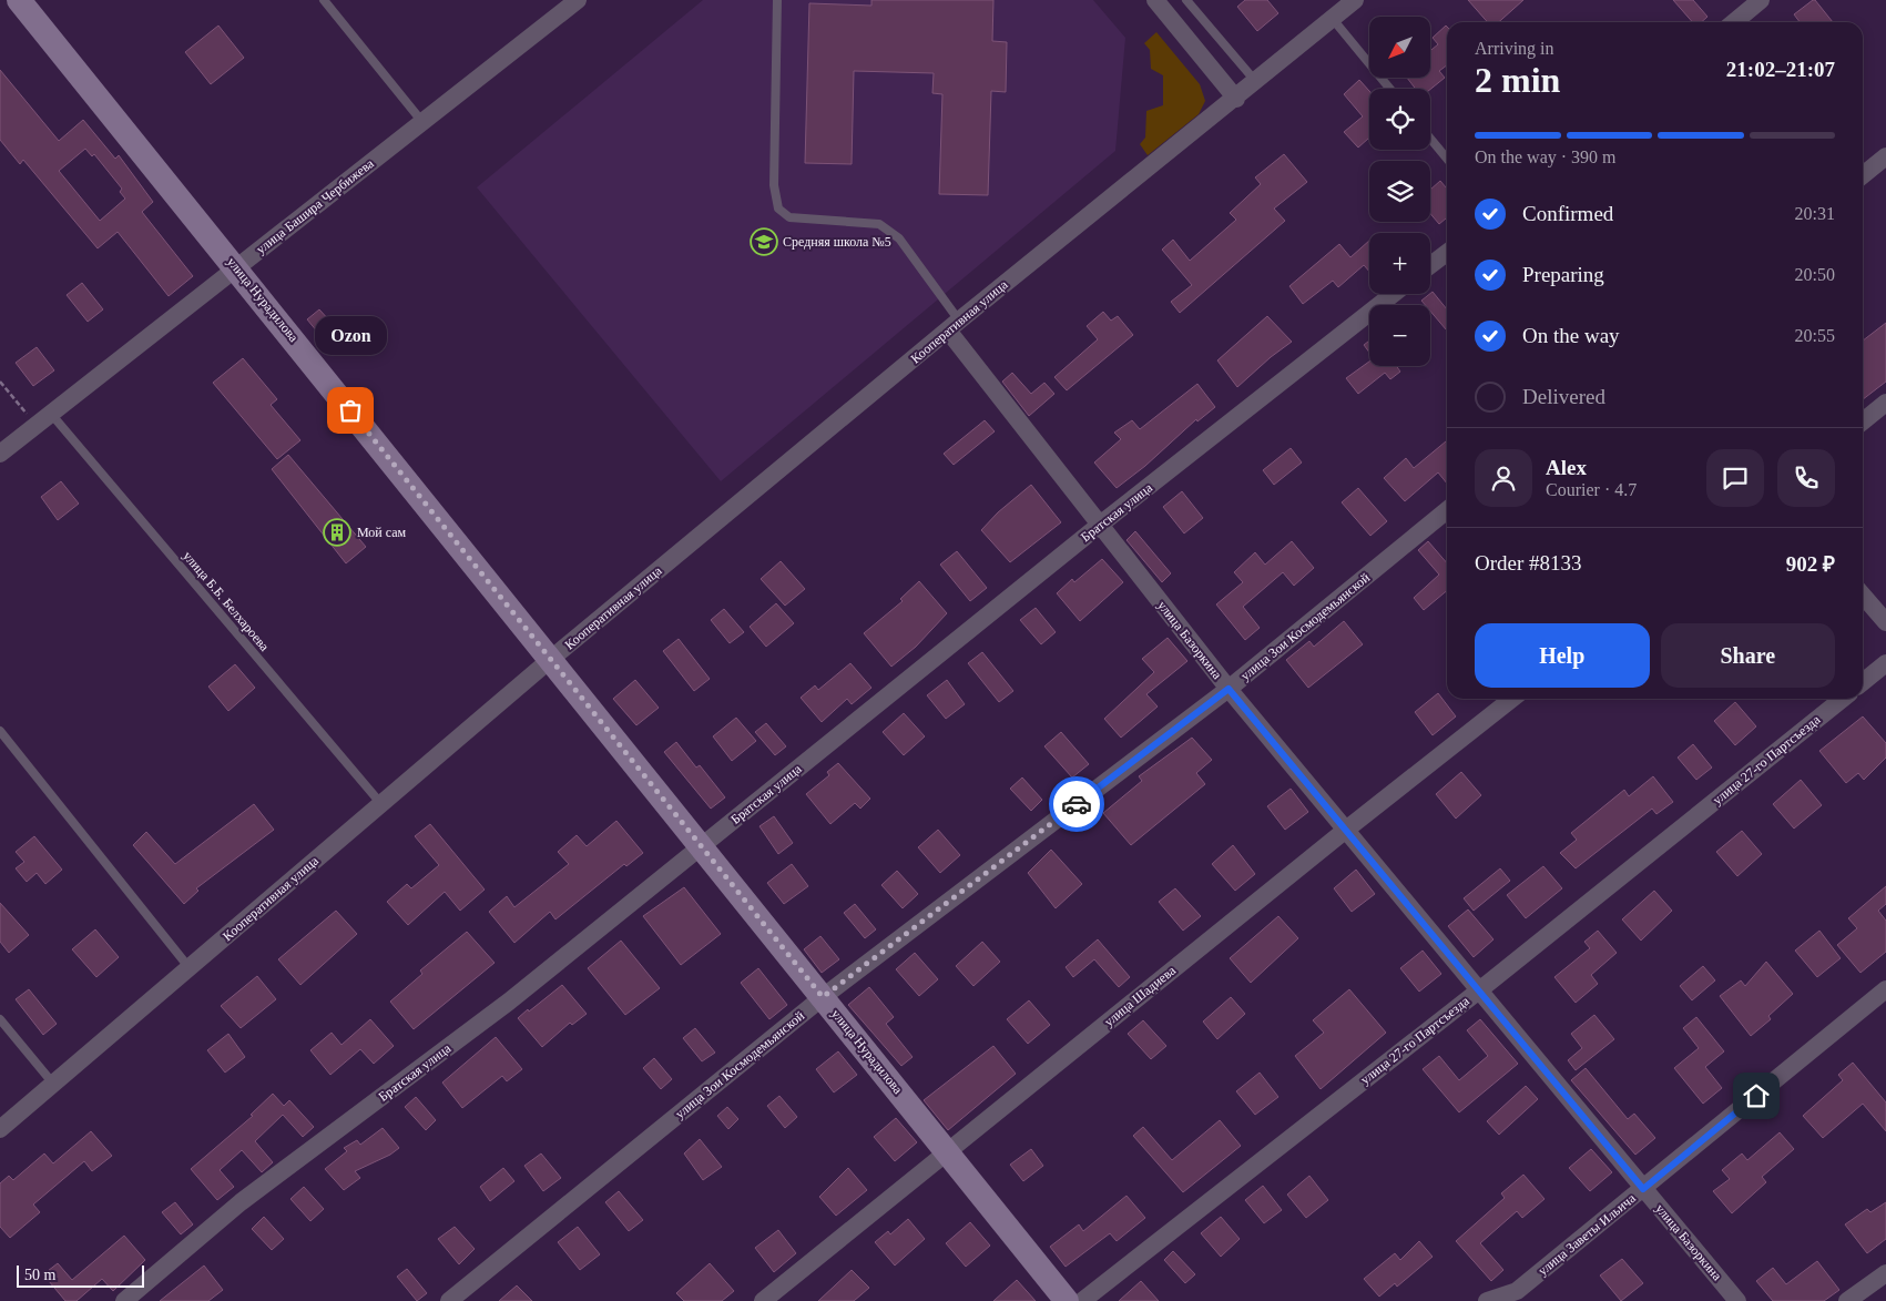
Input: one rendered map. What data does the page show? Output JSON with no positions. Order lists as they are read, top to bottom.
{
  "streets": {
    "street": [
      "улица Башира Чербижева",
      "улица Нурадилова",
      "Кооперативная улица",
      "Братская улица",
      "улица Зои Космодемьянской",
      "улица Базоркина",
      "улица 27-го Партсъезда",
      "улица Шадиева",
      "улица Заветы Ильича"
    ],
    "lane": ["улица Б.Б. Белхароева"]
  },
  "crossings": [
    ["улица Башира Чербижева", "улица Нурадилова"],
    ["улица Башира Чербижева", "улица Б.Б. Белхароева"],
    ["улица Нурадилова", "Кооперативная улица"],
    ["улица Нурадилова", "Братская улица"],
    ["улица Нурадилова", "улица Зои Космодемьянской"],
    ["улица Нурадилова", "улица Шадиева"],
    ["Кооперативная улица", "улица Б.Б. Белхароева"],
    ["Кооперативная улица", "улица Базоркина"],
    ["Братская улица", "улица Базоркина"],
    ["улица Зои Космодемьянской", "улица Базоркина"],
    ["улица Базоркина", "улица 27-го Партсъезда"],
    ["улица Базоркина", "улица Шадиева"],
    ["улица Базоркина", "улица Заветы Ильича"]
  ],
  "places": {
    "school or university": ["Средняя школа №5"],
    "other": ["Ozon"],
    "building": ["Мой сам"]
  },
  "scale_bar": "50 m",
  "north": "bottom left",
  "page": {
    "map_buttons": ["+", "−"],
    "heading": ["2 min", "Arriving in", "21:02–21:07"],
    "panel": [
      "Alex",
      "Courier · 4.7",
      "Order #8133",
      "902 ₽"
    ],
    "bar": "On the way · 390 m",
    "list": [
      ["Confirmed", "20:31"],
      ["Preparing", "20:50"],
      ["On the way", "20:55"],
      "Delivered"
    ],
    "bubble": "Ozon",
    "buttons": ["Help", "Share"],
    "scale": "50 m"
  }
}
